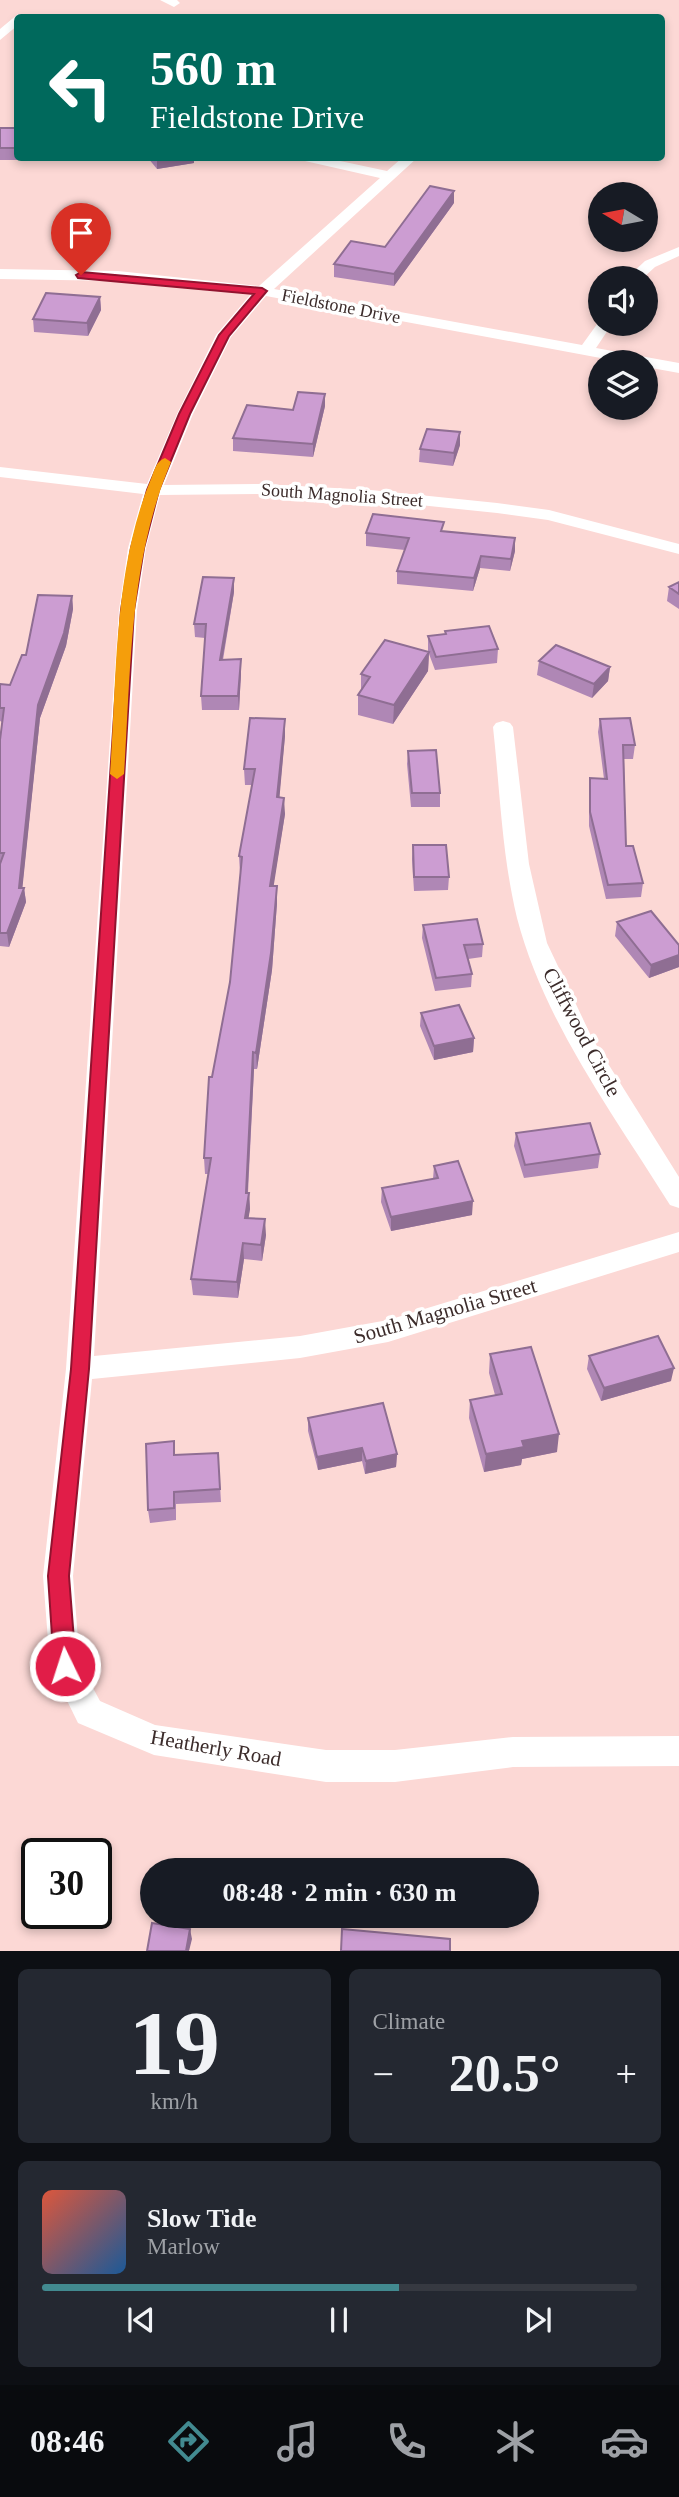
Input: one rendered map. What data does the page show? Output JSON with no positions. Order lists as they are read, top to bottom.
{
  "streets": {
    "street": [
      "Fieldstone Drive",
      "South Magnolia Street",
      "Cliffwood Circle",
      "Heatherly Road"
    ]
  },
  "crossings": [
    ["Fieldstone Drive", "Heatherly Road"],
    ["South Magnolia Street", "Heatherly Road"]
  ],
  "north": "left",
  "page": {
    "turn": ["560 m", "Fieldstone Drive"],
    "limit": "30",
    "trip": "08:48 · 2 min · 630 m",
    "tile": [
      ["19", "km/h"],
      "Climate"
    ],
    "heat": ["−", "20.5°", "+"],
    "song": ["Slow Tide", "Marlow"],
    "tabs": "08:46"
  }
}
